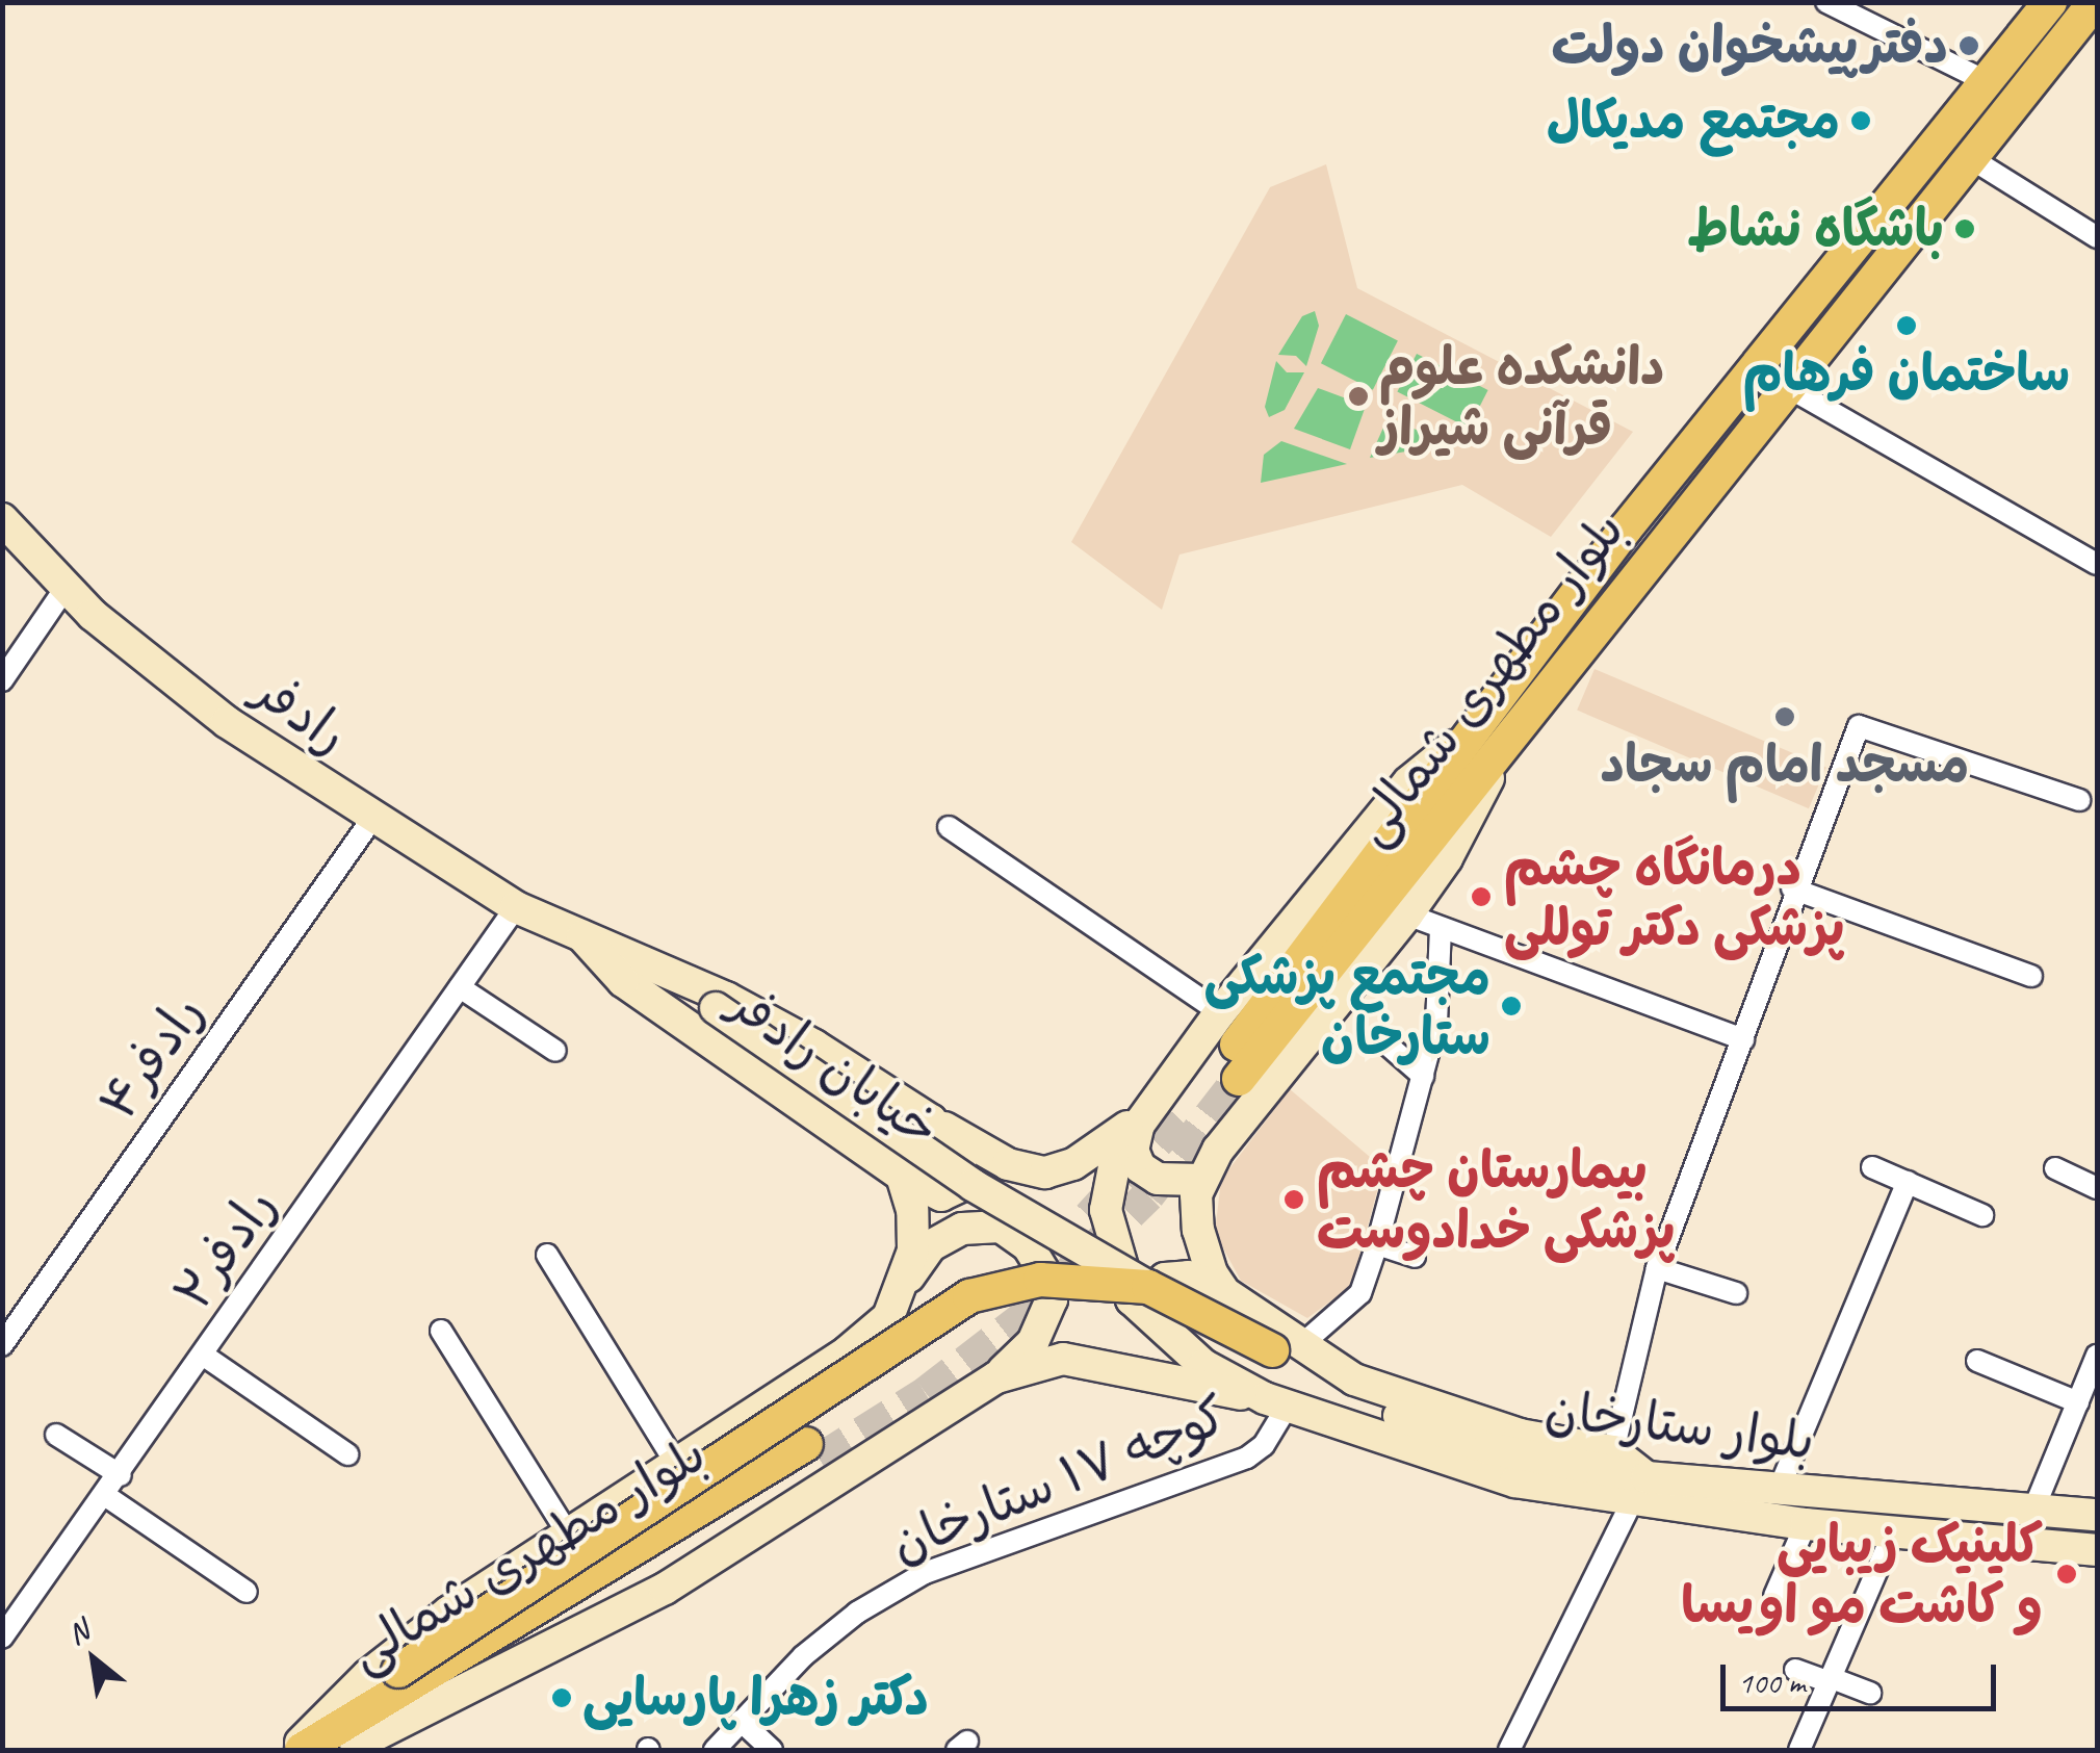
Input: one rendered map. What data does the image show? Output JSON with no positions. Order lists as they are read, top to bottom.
{
  "streets": {
    "main road": [
      "بلوار مطهرى شمالى",
      "رادفر",
      "خیابان رادفر",
      "بلوار ستارخان"
    ],
    "street": ["رادفر۴", "رادفر۲", "کوچه ۱۷ ستارخان"]
  },
  "crossings": [
    ["رادفر", "رادفر۴"],
    ["رادفر", "خیابان رادفر"],
    ["رادفر", "رادفر۲"],
    ["بلوار ستارخان", "کوچه ۱۷ ستارخان"]
  ],
  "places": [
    "دفترپیشخوان دولت",
    "مجتمع مدیکال",
    "باشگاه نشاط",
    "ساختمان فرهام",
    "دانشکده علوم قرآنی شیراز",
    "مسجد امام سجاد",
    "درمانگاه چشم پزشكی دكتر توللی",
    "مجتمع پزشکی ستارخان",
    "بیمارستان چشم پزشکی خدادوست",
    "کلینیک زیبایی و کاشت مو اویسا",
    "دکتر زهرا پارسایی"
  ],
  "scale_bar": "100 m",
  "north": "top left"
}
